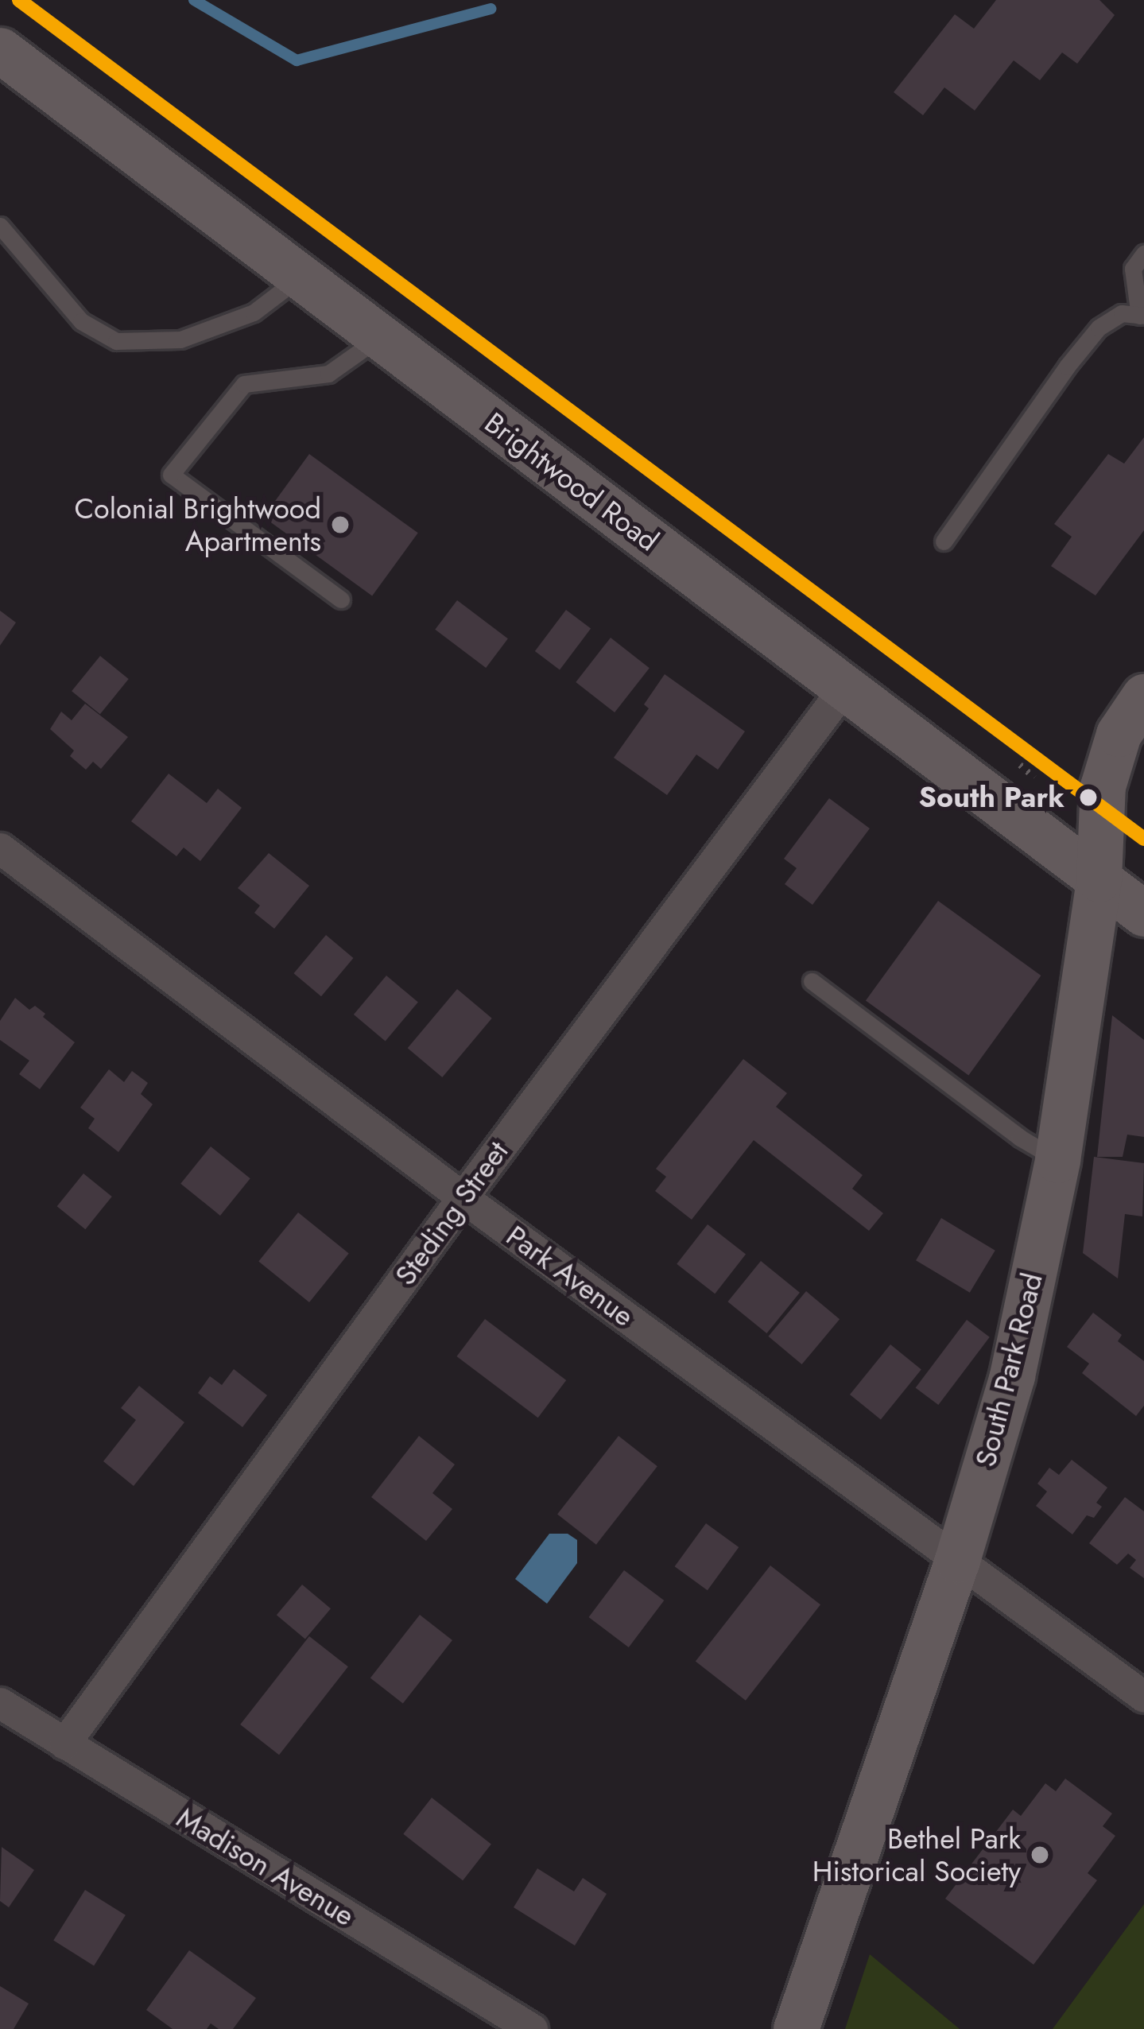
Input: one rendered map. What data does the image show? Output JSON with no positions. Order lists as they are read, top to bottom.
{
  "streets": {
    "street": [
      "Brightwood Road",
      "Steding Street",
      "Park Avenue",
      "South Park Road",
      "Madison Avenue"
    ]
  },
  "crossings": [
    ["Brightwood Road", "Steding Street"],
    ["Brightwood Road", "South Park Road"],
    ["Steding Street", "Park Avenue"],
    ["Steding Street", "Madison Avenue"],
    ["Park Avenue", "South Park Road"]
  ],
  "places": ["Colonial Brightwood Apartments", "South Park", "Bethel Park Historical Society"]
}
